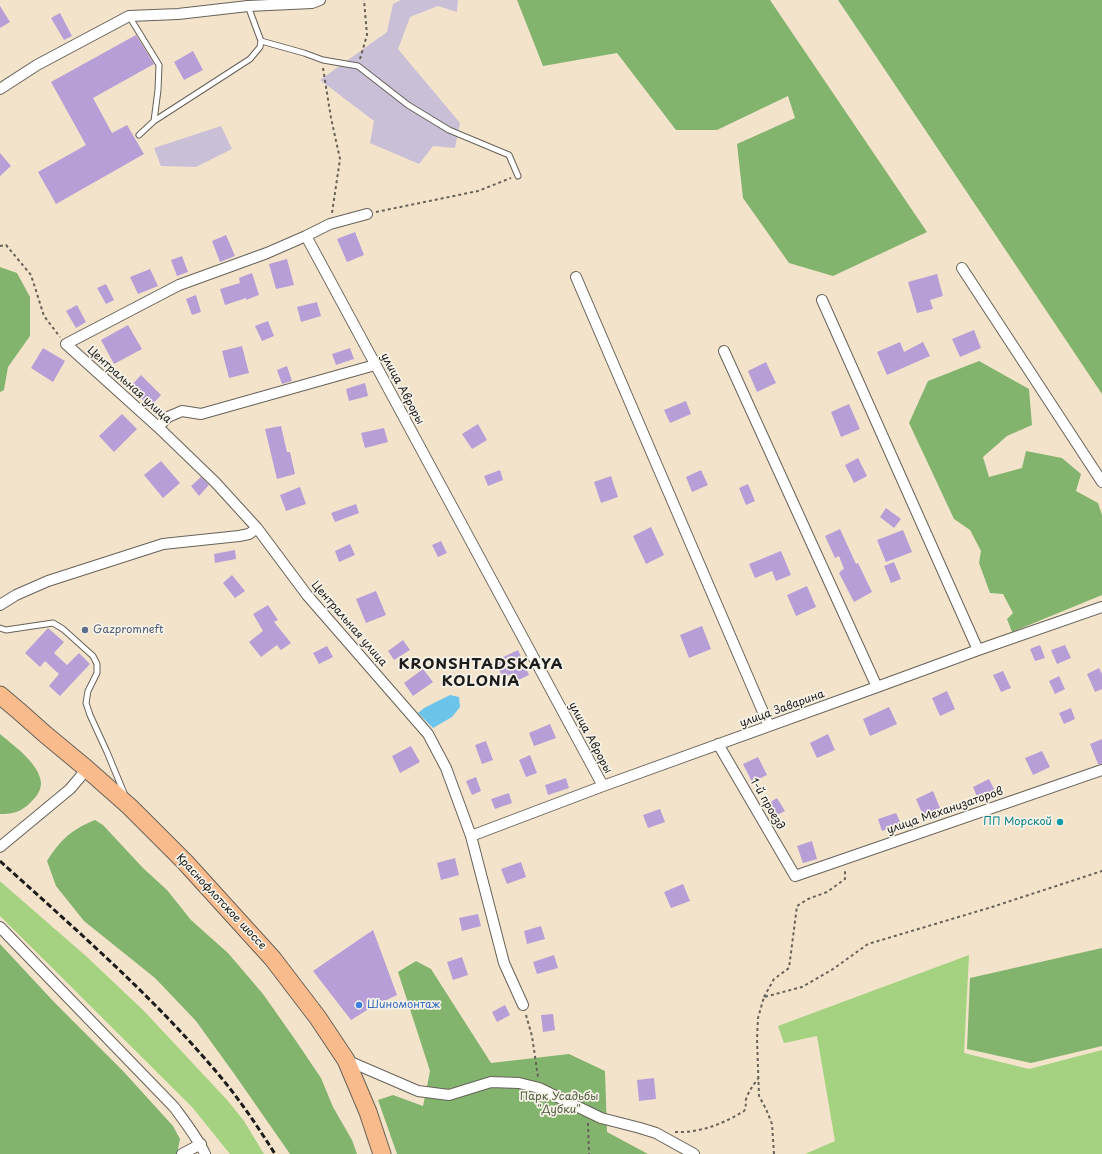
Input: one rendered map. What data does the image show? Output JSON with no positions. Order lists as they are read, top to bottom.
{
  "streets": {
    "main road": ["Краснофлотское шоссе"],
    "street": [
      "Центральная улица",
      "улица Авроры",
      "улица Заварина",
      "1-й проезд",
      "улица Механизаторов"
    ]
  },
  "crossings": [
    ["Центральная улица", "улица Заварина"],
    ["улица Авроры", "улица Заварина"],
    ["улица Заварина", "1-й проезд"],
    ["1-й проезд", "улица Механизаторов"]
  ],
  "districts": ["KRONSHTADSKAYA KOLONIA"],
  "parks": ["Парк Усадьбы \"Дубки\""],
  "places": ["Gazpromneft", "ПП Морской", "Шиномонтаж"]
}
